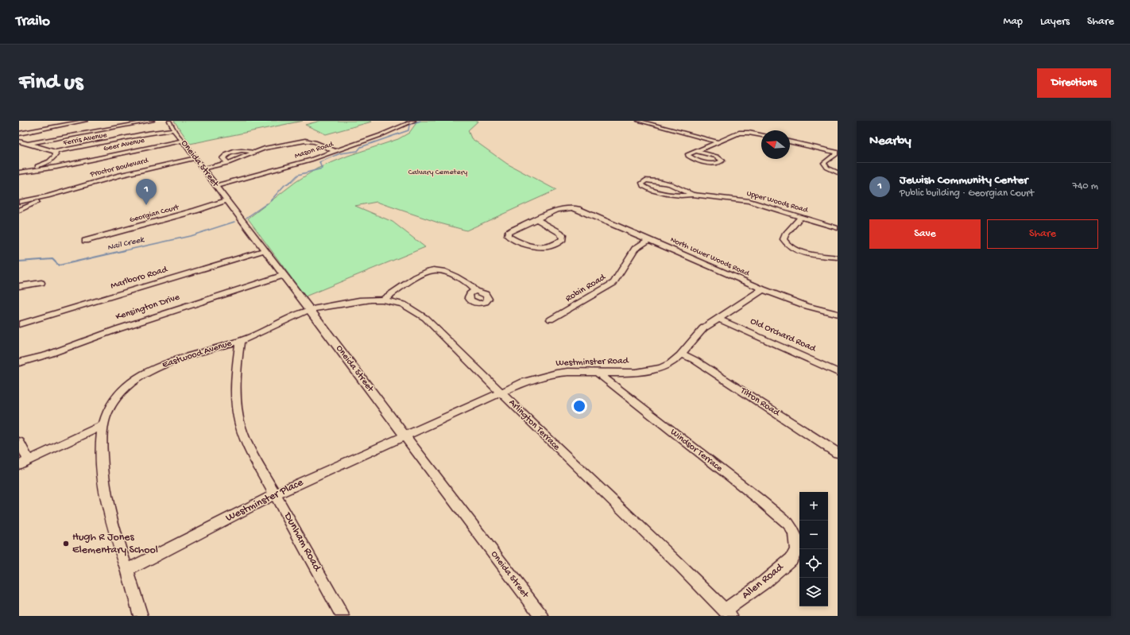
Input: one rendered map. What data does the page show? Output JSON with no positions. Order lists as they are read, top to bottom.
{
  "streets": {
    "street": [
      "Ferris Avenue",
      "Geer Avenue",
      "Mason Road",
      "Oneida Street",
      "Proctor Boulevard",
      "Upper Woods Road",
      "Georgian Court",
      "North Lower Woods Road",
      "Marlboro Road",
      "Robin Road",
      "Kensington Drive",
      "Old Orchard Road",
      "Eastwood Avenue",
      "Westminster Road",
      "Tilton Road",
      "Arlington Terrace",
      "Windsor Terrace",
      "Westminster Place",
      "Dunham Road",
      "Allen Road"
    ]
  },
  "crossings": [
    ["Ferris Avenue", "Oneida Street"],
    ["Geer Avenue", "Oneida Street"],
    ["Mason Road", "Oneida Street"],
    ["Oneida Street", "Proctor Boulevard"],
    ["Oneida Street", "Georgian Court"],
    ["Oneida Street", "Marlboro Road"],
    ["Oneida Street", "Kensington Drive"],
    ["Oneida Street", "Eastwood Avenue"],
    ["Oneida Street", "Westminster Road"],
    ["Oneida Street", "Arlington Terrace"],
    ["Oneida Street", "Westminster Place"],
    ["North Lower Woods Road", "Robin Road"],
    ["North Lower Woods Road", "Westminster Road"],
    ["Old Orchard Road", "Westminster Road"],
    ["Eastwood Avenue", "Arlington Terrace"],
    ["Eastwood Avenue", "Westminster Place"],
    ["Eastwood Avenue", "Dunham Road"],
    ["Westminster Road", "Tilton Road"],
    ["Westminster Road", "Arlington Terrace"],
    ["Westminster Road", "Windsor Terrace"],
    ["Westminster Road", "Westminster Place"],
    ["Arlington Terrace", "Allen Road"],
    ["Windsor Terrace", "Allen Road"],
    ["Westminster Place", "Dunham Road"]
  ],
  "water": ["Nail Creek"],
  "parks": ["Calvary Cemetery"],
  "places": ["Hugh R Jones Elementary School"],
  "north": "left",
  "page": {
    "header": "Trailo",
    "nav": ["Map", "Layers", "Share"],
    "buttons": [
      "Directions",
      ["Save", "Share"]
    ],
    "title": "Find us",
    "heading": "Nearby",
    "list": [
      {
        "mark": "1",
        "name": "Jewish Community Center",
        "note": "Public building · Georgian Court",
        "value": "740 m"
      }
    ],
    "pins": "1",
    "map_buttons": ["+", "−"]
  }
}
